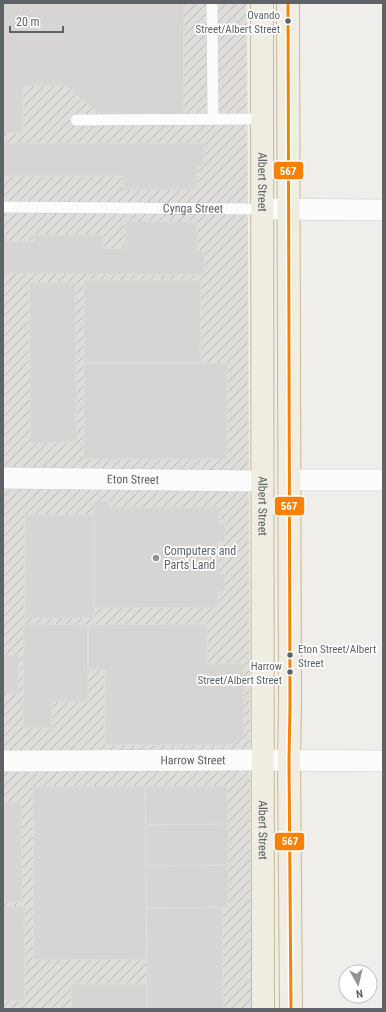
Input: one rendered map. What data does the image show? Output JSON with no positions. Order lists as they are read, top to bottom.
{
  "streets": {
    "highway": ["Albert Street"],
    "street": ["Cynga Street", "Eton Street", "Harrow Street"]
  },
  "crossings": [
    ["Albert Street", "Cynga Street"],
    ["Albert Street", "Eton Street"],
    ["Albert Street", "Harrow Street"]
  ],
  "places": [
    "Ovando Street/Albert Street",
    "Computers and Parts Land",
    "Eton Street/Albert Street",
    "Harrow Street/Albert Street"
  ],
  "lines": ["transit line 567"],
  "scale_bar": "20 m",
  "north": "bottom"
}
